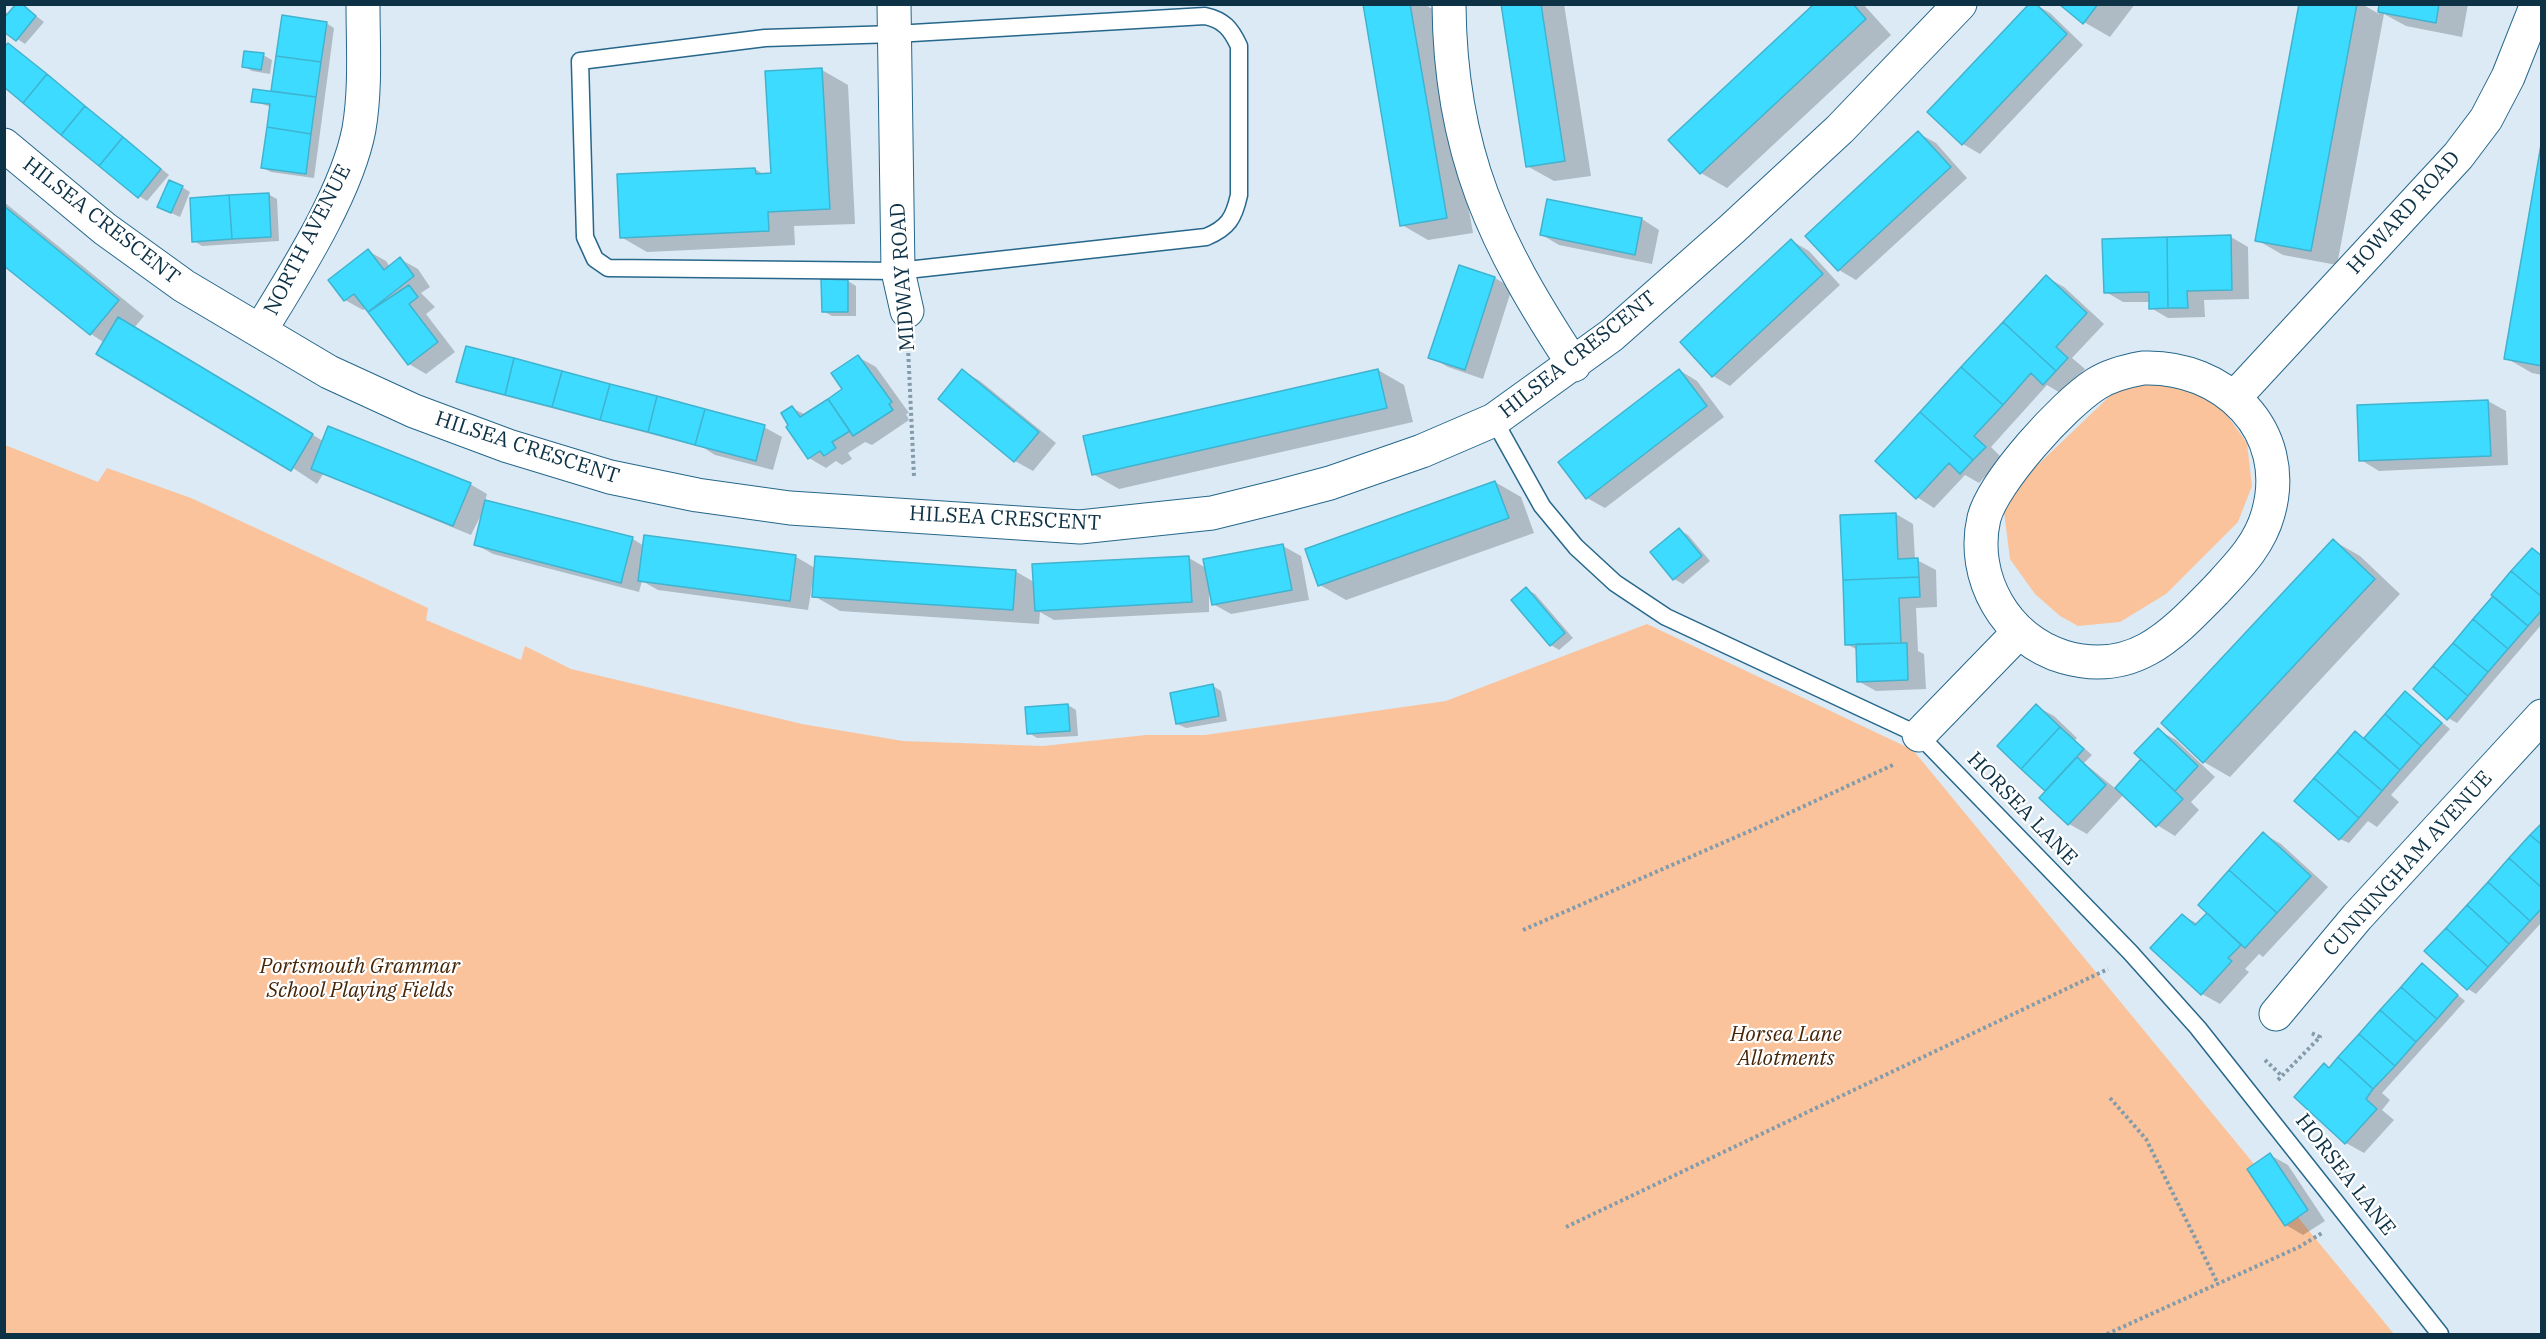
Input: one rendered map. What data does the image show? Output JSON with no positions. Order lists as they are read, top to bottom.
{
  "streets": {
    "street": [
      "HOWARD ROAD",
      "HILSEA CRESCENT",
      "NORTH AVENUE",
      "MIDWAY ROAD",
      "CUNNINGHAM AVENUE"
    ],
    "lane": ["HORSEA LANE"]
  },
  "crossings": [
    ["HILSEA CRESCENT", "NORTH AVENUE"],
    ["HILSEA CRESCENT", "MIDWAY ROAD"],
    ["HILSEA CRESCENT", "HORSEA LANE"]
  ],
  "parks": ["Portsmouth Grammar School Playing Fields", "Horsea Lane Allotments"]
}
